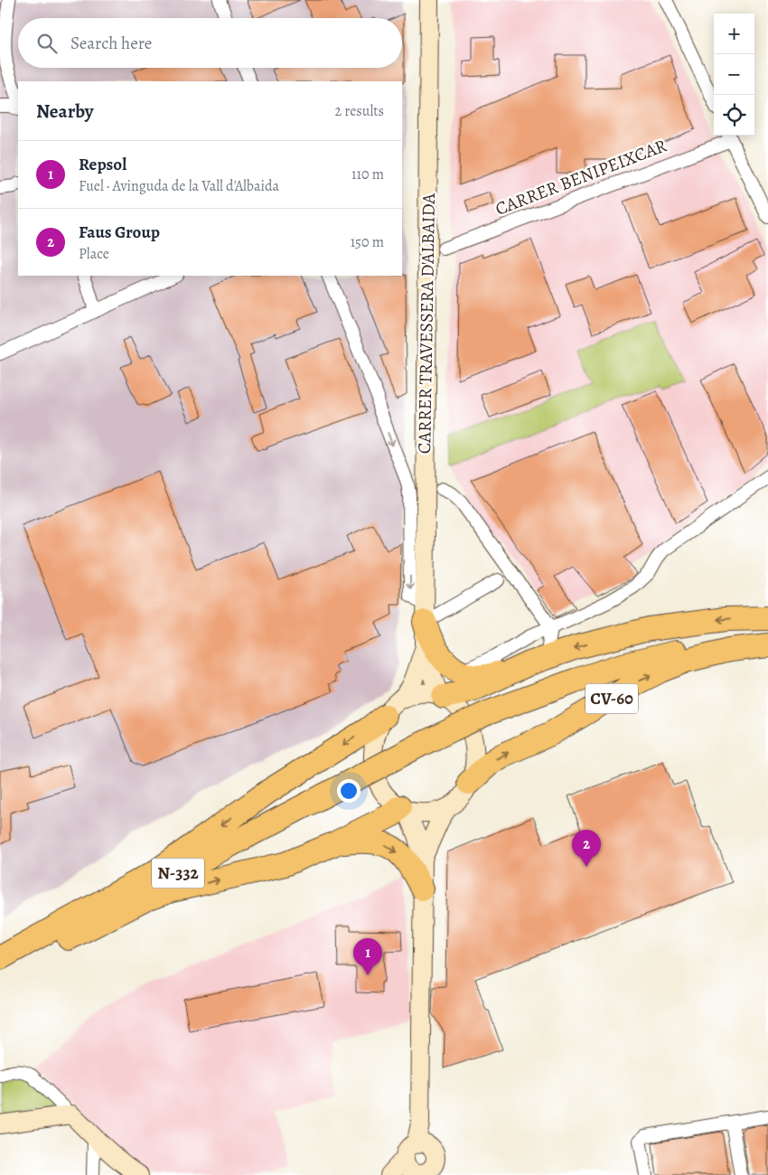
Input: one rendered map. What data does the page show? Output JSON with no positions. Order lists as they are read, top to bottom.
{
  "streets": {
    "highway": ["CV-60", "N-332"],
    "main road": ["CARRER TRAVESSERA D'ALBAIDA"],
    "street": ["CARRER BENIPEIXCAR"]
  },
  "crossings": [
    ["CARRER TRAVESSERA D'ALBAIDA", "CV-60"]
  ],
  "page": {
    "map_buttons": ["+", "−"],
    "search": "Search here",
    "heading": ["Nearby", "2 results"],
    "list": [
      {
        "mark": "1",
        "name": "Repsol",
        "note": "Fuel · Avinguda de la Vall d'Albaida",
        "value": "110 m"
      },
      {
        "mark": "2",
        "name": "Faus Group",
        "note": "Place",
        "value": "150 m"
      }
    ],
    "pins": ["2", "1"]
  }
}
